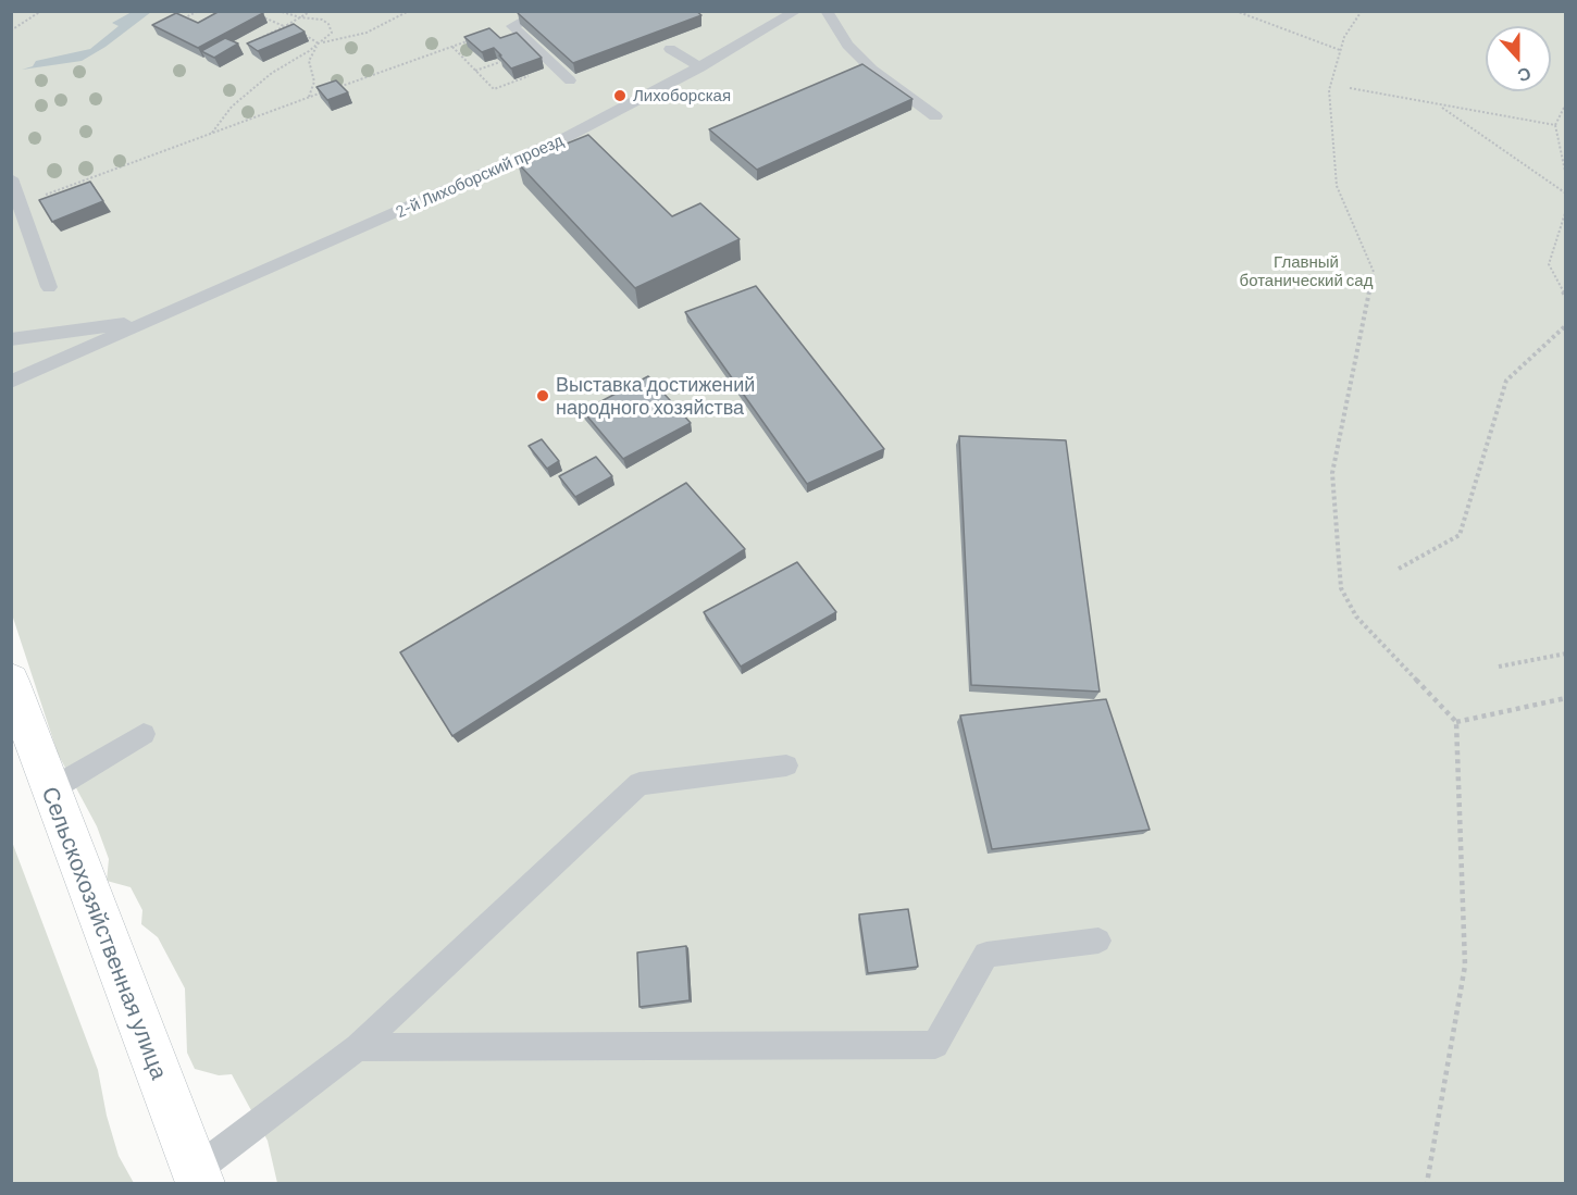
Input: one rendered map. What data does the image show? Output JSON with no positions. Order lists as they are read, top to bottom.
{
  "streets": {
    "main road": ["Сельскохозяйственная улица"],
    "lane": ["2-й Лихоборский проезд"]
  },
  "parks": ["Главный ботанический сад"],
  "places": ["Лихоборская", "Выставка достижений народного хозяйства"],
  "north": "bottom"
}
